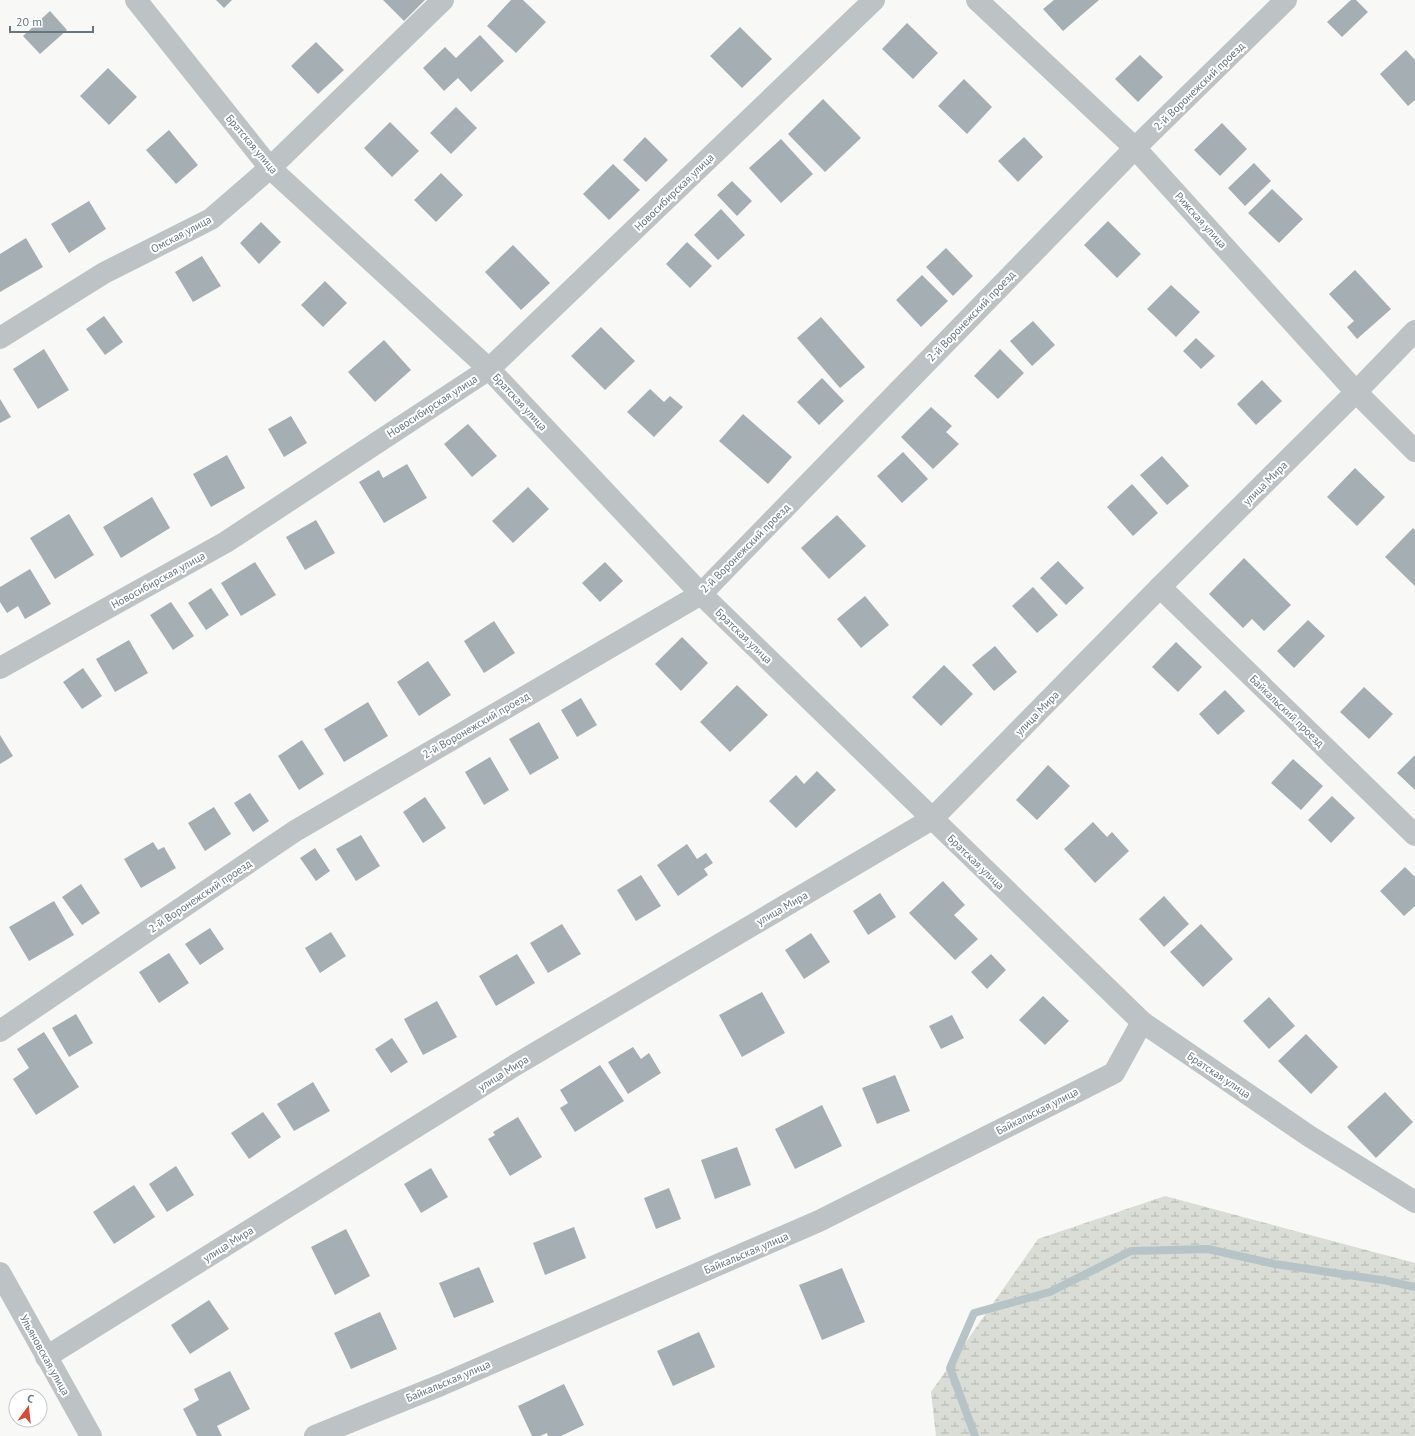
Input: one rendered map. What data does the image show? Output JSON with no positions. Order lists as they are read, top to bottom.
{
  "streets": {
    "street": [
      "2-й Воронежский проезд",
      "Братская улица",
      "Новосибирская улица",
      "Рижская улица",
      "Омская улица",
      "улица Мира",
      "Байкальский проезд",
      "Байкальская улица",
      "Ульяновская улица"
    ]
  },
  "crossings": [
    ["2-й Воронежский проезд", "Братская улица"],
    ["2-й Воронежский проезд", "Рижская улица"],
    ["Братская улица", "Новосибирская улица"],
    ["Братская улица", "Омская улица"],
    ["Братская улица", "улица Мира"],
    ["Братская улица", "Байкальская улица"],
    ["Рижская улица", "улица Мира"],
    ["улица Мира", "Байкальский проезд"],
    ["улица Мира", "Ульяновская улица"]
  ],
  "scale_bar": "20 m",
  "north": "top"
}
